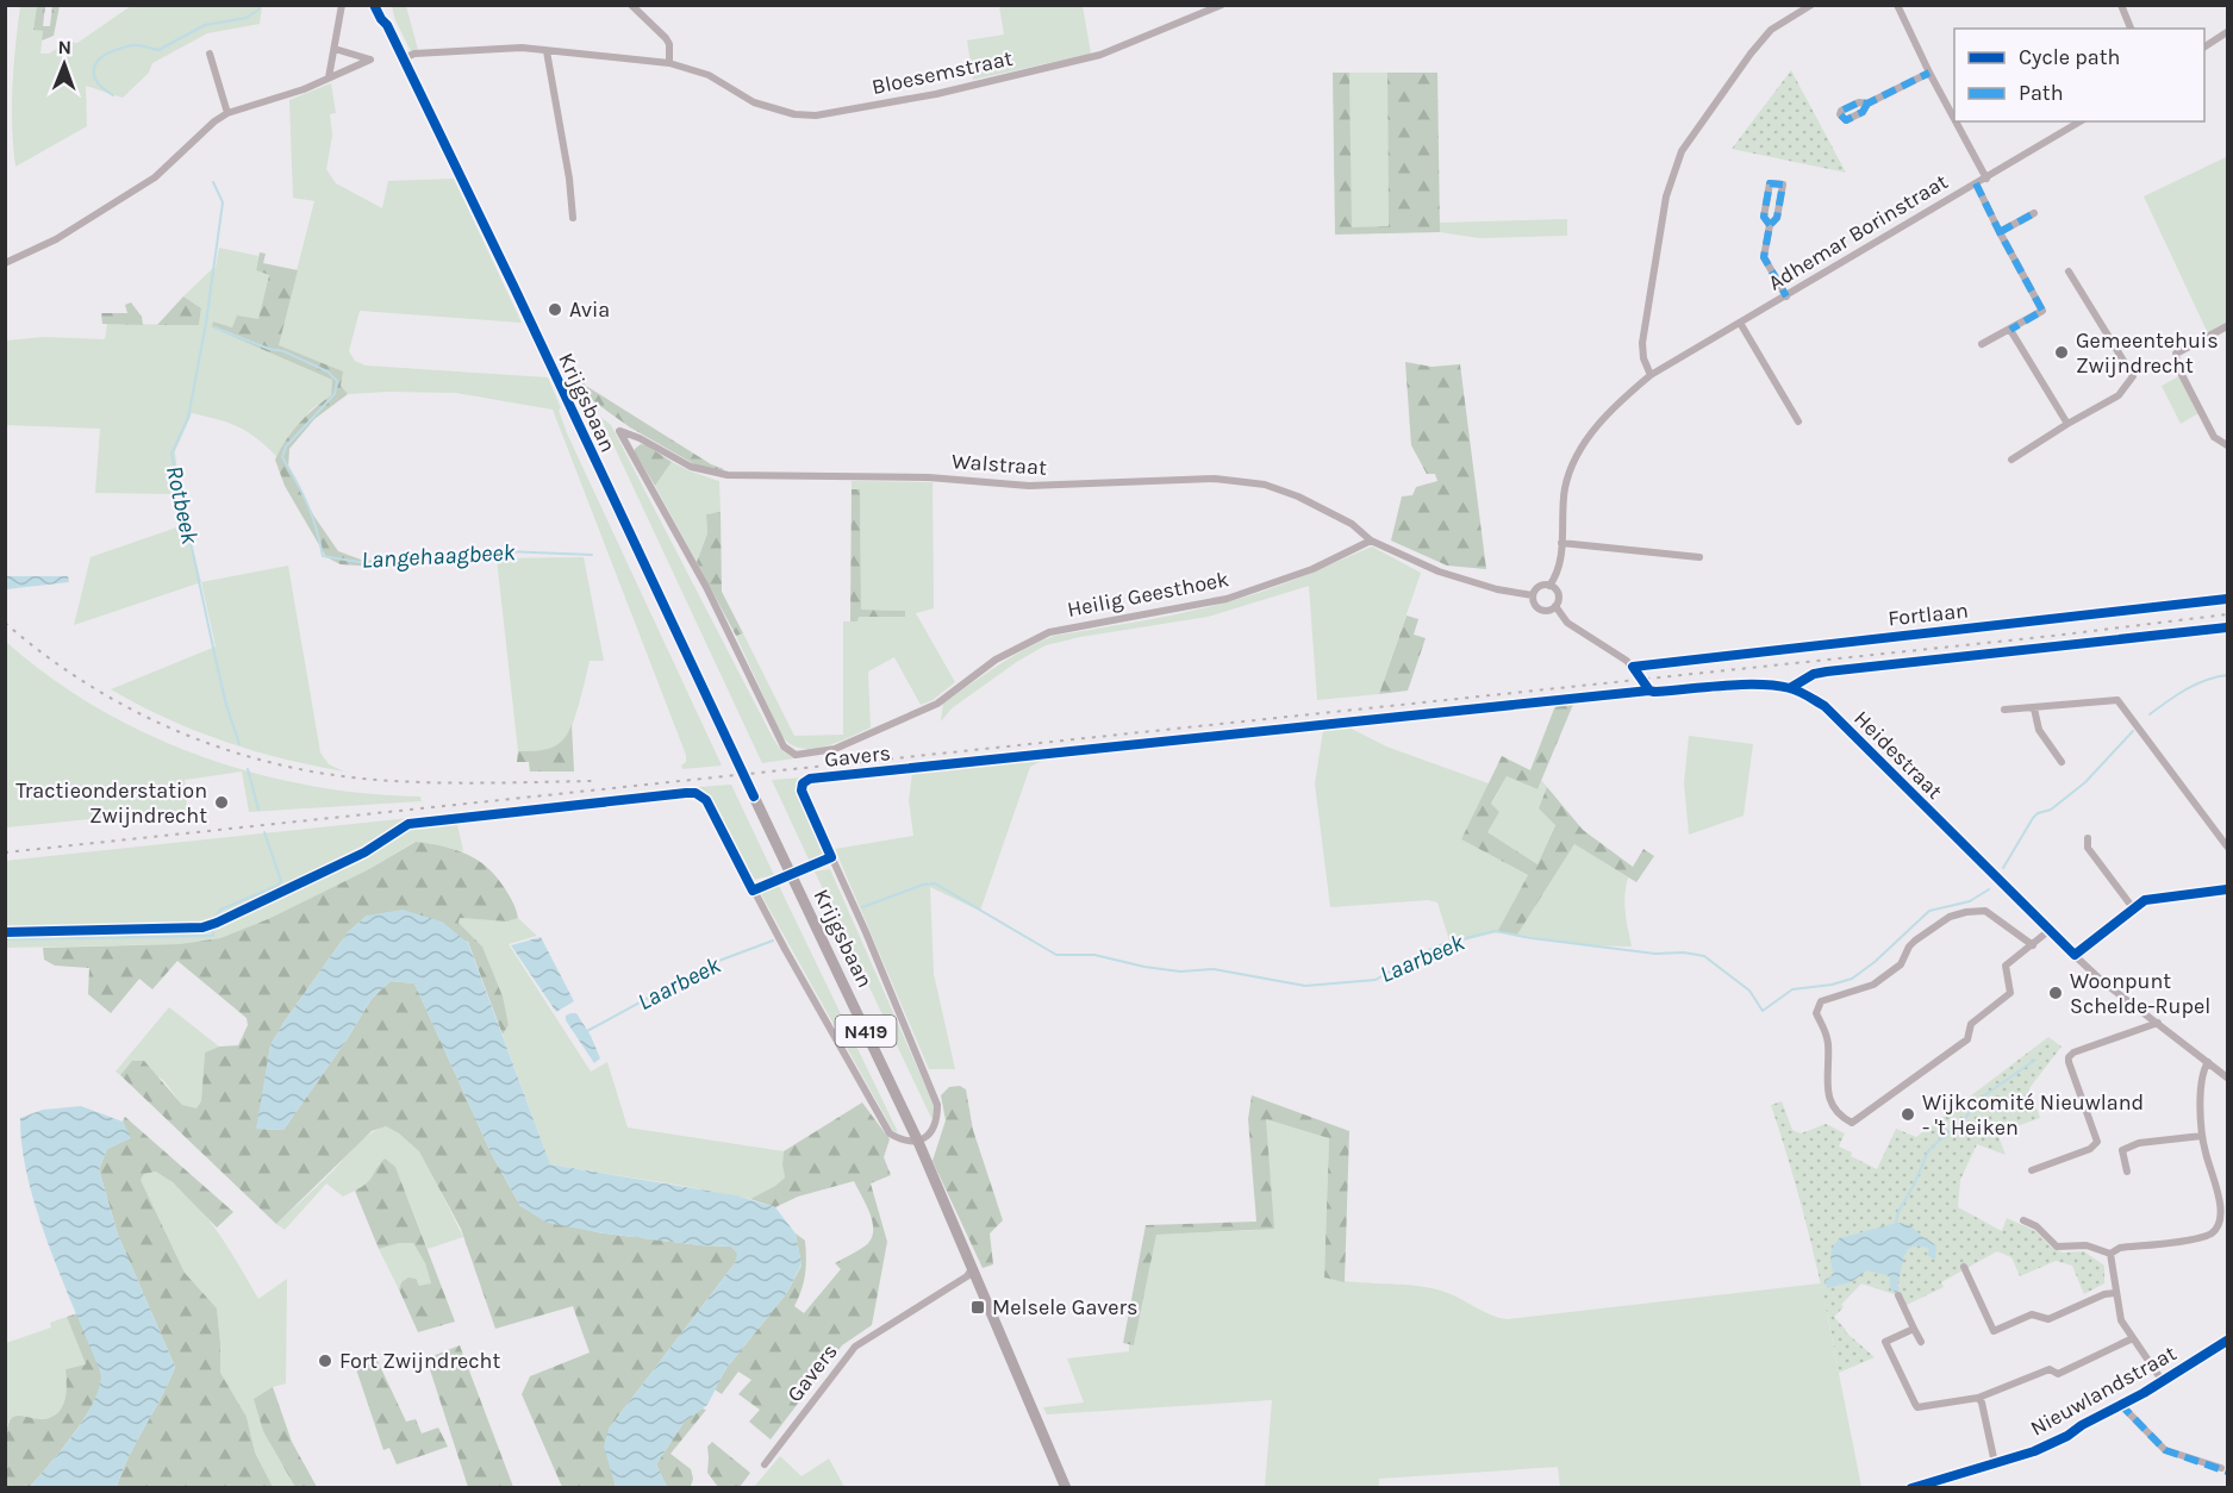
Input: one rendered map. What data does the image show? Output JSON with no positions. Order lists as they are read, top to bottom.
{
  "streets": {
    "main road": ["Krijgsbaan", "N419"],
    "street": [
      "Bloesemstraat",
      "Adhemar Borinstraat",
      "Walstraat",
      "Heilig Geesthoek",
      "Fortlaan",
      "Heidestraat",
      "Gavers",
      "Nieuwlandstraat"
    ]
  },
  "crossings": [
    ["Bloesemstraat", "Krijgsbaan"],
    ["Krijgsbaan", "Gavers"],
    ["Walstraat", "Heilig Geesthoek"],
    ["Fortlaan", "Heidestraat"]
  ],
  "water": ["Rotbeek", "Langehaagbeek", "Laarbeek"],
  "places": {
    "other": [
      "Avia",
      "Gemeentehuis Zwijndrecht",
      "Tractieonderstation Zwijndrecht",
      "Woonpunt Schelde-Rupel",
      "Wijkcomité Nieuwland - 't Heiken",
      "Fort Zwijndrecht"
    ],
    "transit": ["Melsele Gavers"]
  },
  "legend": ["Cycle path", "Path"],
  "north": "top"
}
